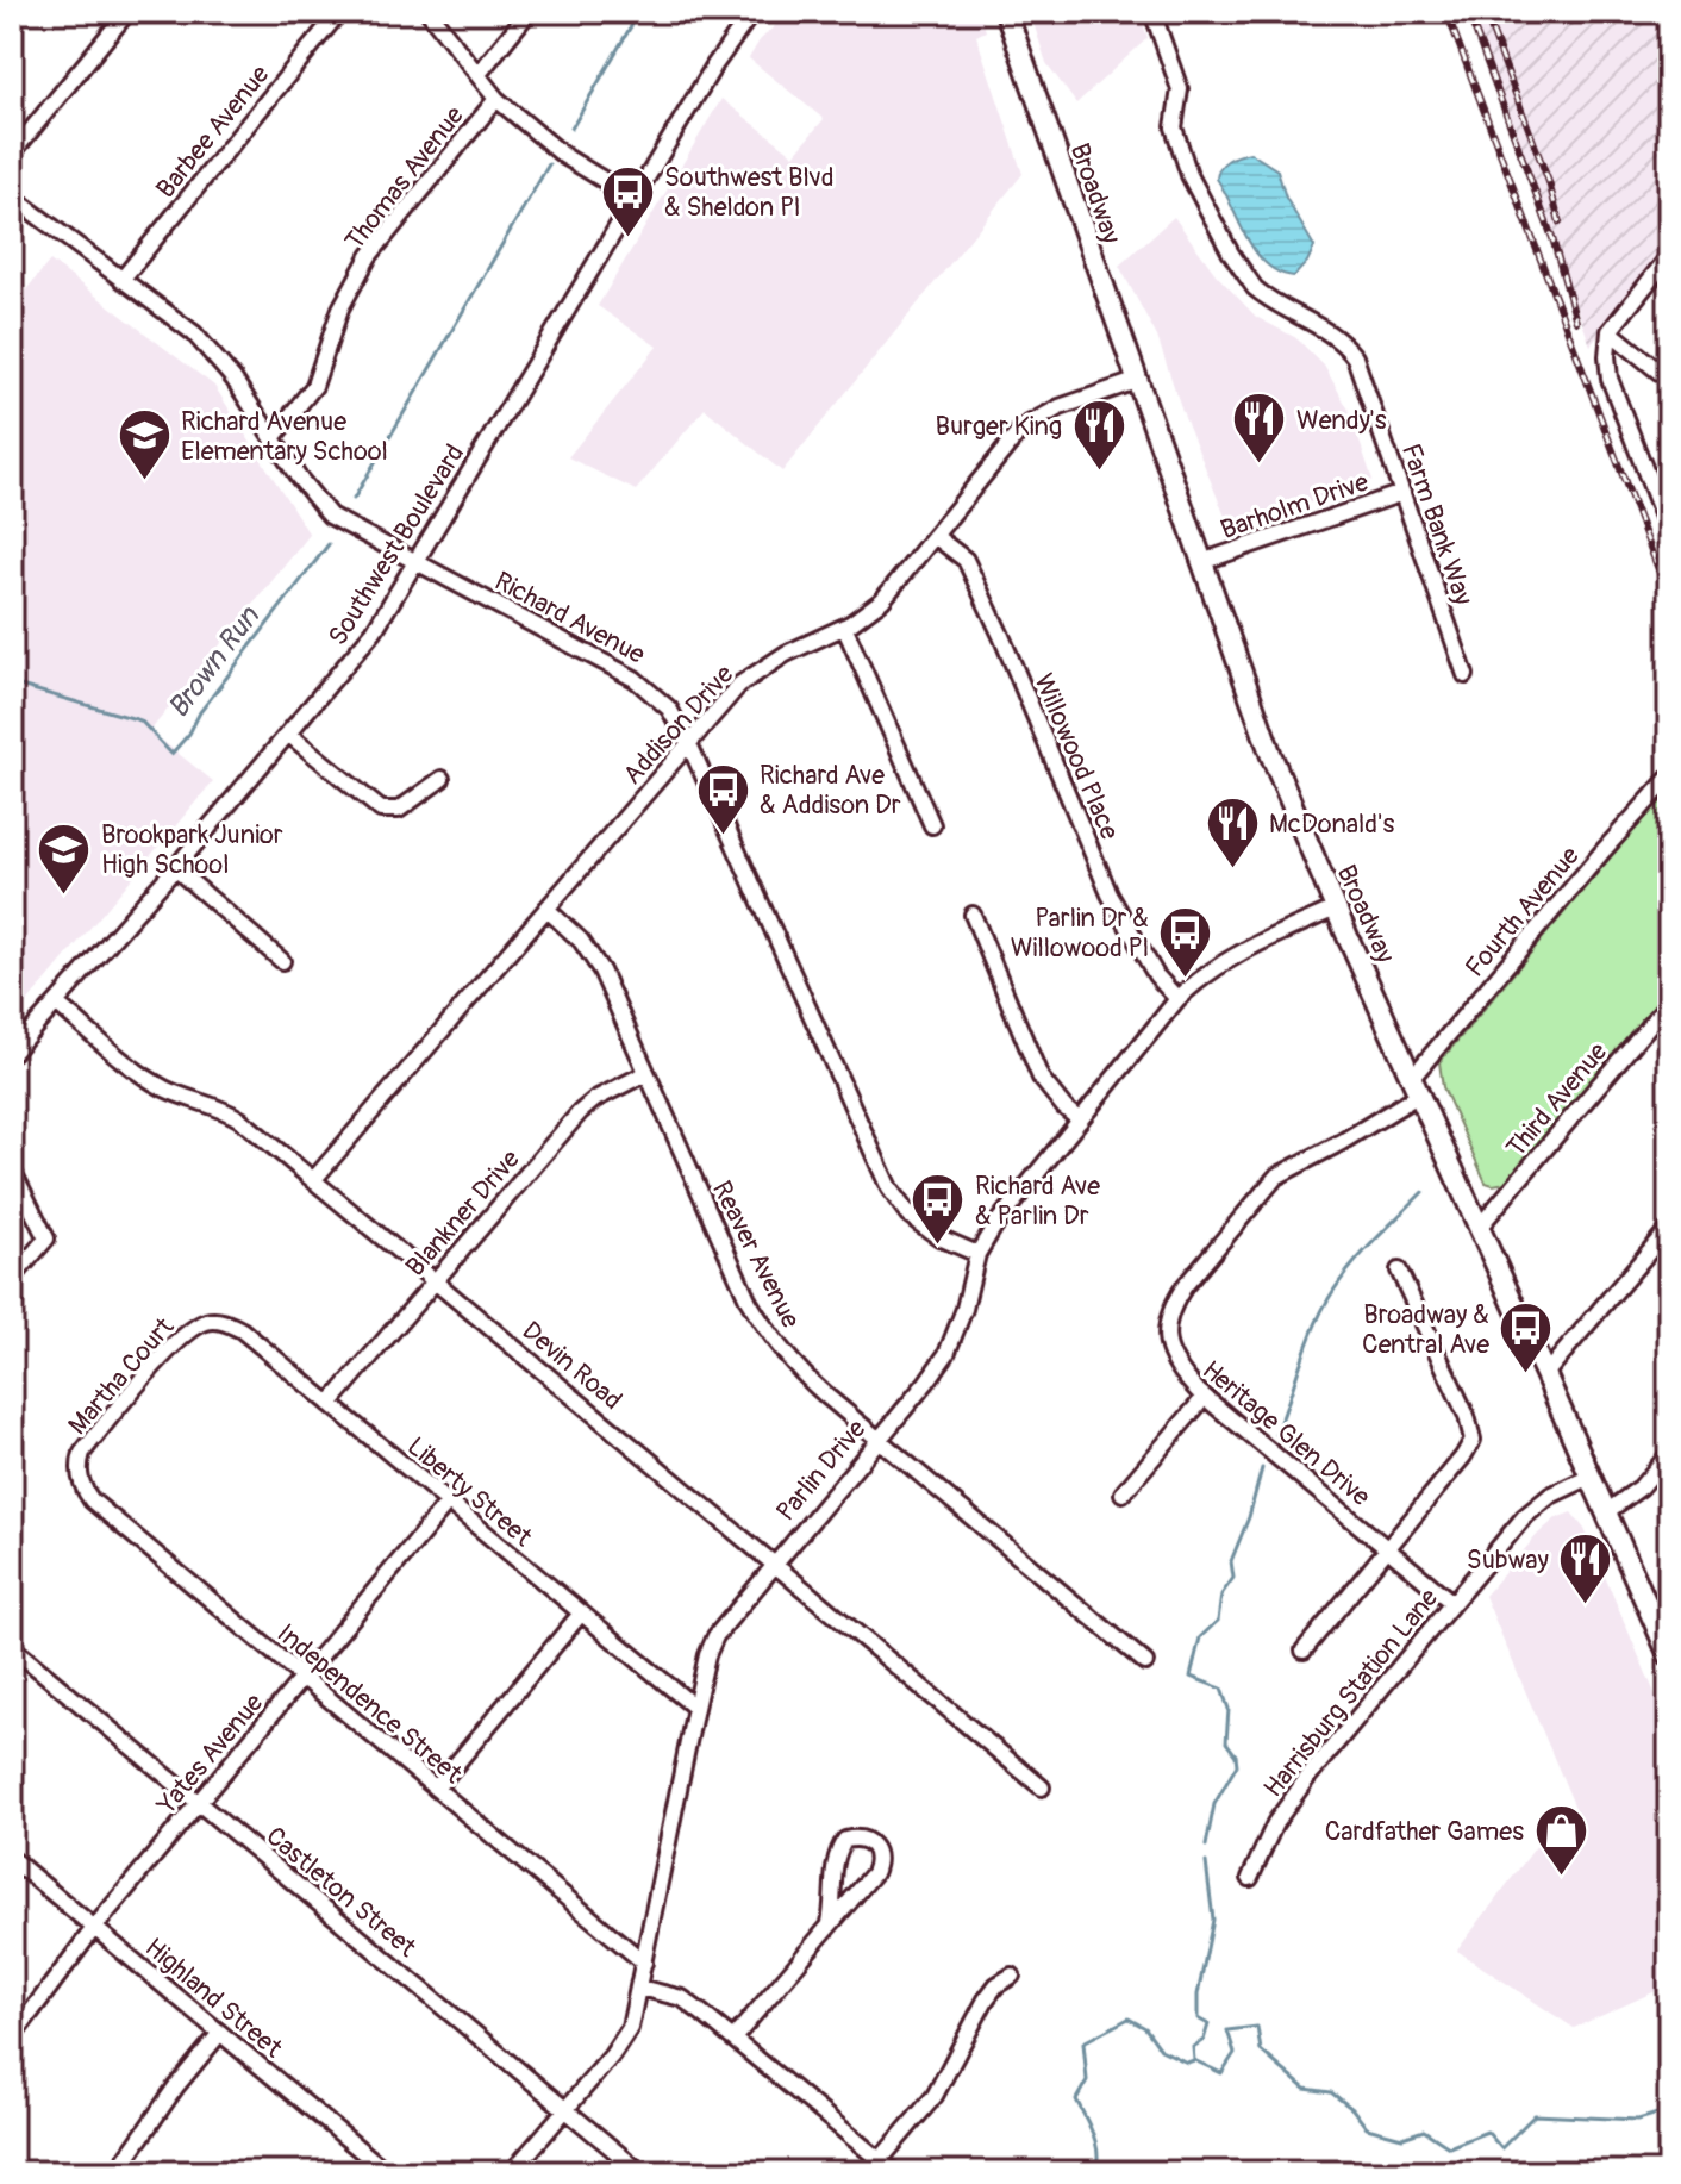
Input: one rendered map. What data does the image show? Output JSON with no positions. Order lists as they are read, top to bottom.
{
  "streets": {
    "main road": ["Broadway"],
    "street": [
      "Barbee Avenue",
      "Thomas Avenue",
      "Barholm Drive",
      "Farm Bank Way",
      "Southwest Boulevard",
      "Richard Avenue",
      "Addison Drive",
      "Willowood Place",
      "Fourth Avenue",
      "Third Avenue",
      "Blankner Drive",
      "Reaver Avenue",
      "Devin Road",
      "Martha Court",
      "Heritage Glen Drive",
      "Parlin Drive",
      "Liberty Street",
      "Harrisburg Station Lane",
      "Independence Street",
      "Yates Avenue",
      "Castleton Street",
      "Highland Street"
    ]
  },
  "crossings": [
    ["Barbee Avenue", "Richard Avenue"],
    ["Thomas Avenue", "Richard Avenue"],
    ["Broadway", "Barholm Drive"],
    ["Broadway", "Addison Drive"],
    ["Broadway", "Fourth Avenue"],
    ["Broadway", "Third Avenue"],
    ["Broadway", "Heritage Glen Drive"],
    ["Broadway", "Parlin Drive"],
    ["Broadway", "Harrisburg Station Lane"],
    ["Barholm Drive", "Farm Bank Way"],
    ["Southwest Boulevard", "Richard Avenue"],
    ["Southwest Boulevard", "Devin Road"],
    ["Richard Avenue", "Addison Drive"],
    ["Richard Avenue", "Parlin Drive"],
    ["Addison Drive", "Willowood Place"],
    ["Addison Drive", "Reaver Avenue"],
    ["Addison Drive", "Devin Road"],
    ["Willowood Place", "Parlin Drive"],
    ["Fourth Avenue", "Heritage Glen Drive"],
    ["Blankner Drive", "Reaver Avenue"],
    ["Blankner Drive", "Devin Road"],
    ["Blankner Drive", "Liberty Street"],
    ["Reaver Avenue", "Parlin Drive"],
    ["Devin Road", "Parlin Drive"],
    ["Martha Court", "Liberty Street"],
    ["Martha Court", "Independence Street"],
    ["Heritage Glen Drive", "Harrisburg Station Lane"],
    ["Parlin Drive", "Liberty Street"],
    ["Parlin Drive", "Independence Street"],
    ["Parlin Drive", "Castleton Street"],
    ["Liberty Street", "Yates Avenue"],
    ["Independence Street", "Yates Avenue"],
    ["Yates Avenue", "Castleton Street"],
    ["Yates Avenue", "Highland Street"]
  ],
  "water": ["Brown Run"],
  "places": {
    "bus stop": [
      "Southwest Blvd & Sheldon Pl",
      "Richard Ave & Addison Dr",
      "Parlin Dr & Willowood Pl",
      "Richard Ave & Parlin Dr",
      "Broadway & Central Ave"
    ],
    "restaurant": [
      "Wendy's",
      "Burger King",
      "McDonald's",
      "Subway"
    ],
    "school or university": ["Richard Avenue Elementary School", "Brookpark Junior High School"],
    "shop": ["Cardfather Games"]
  }
}
